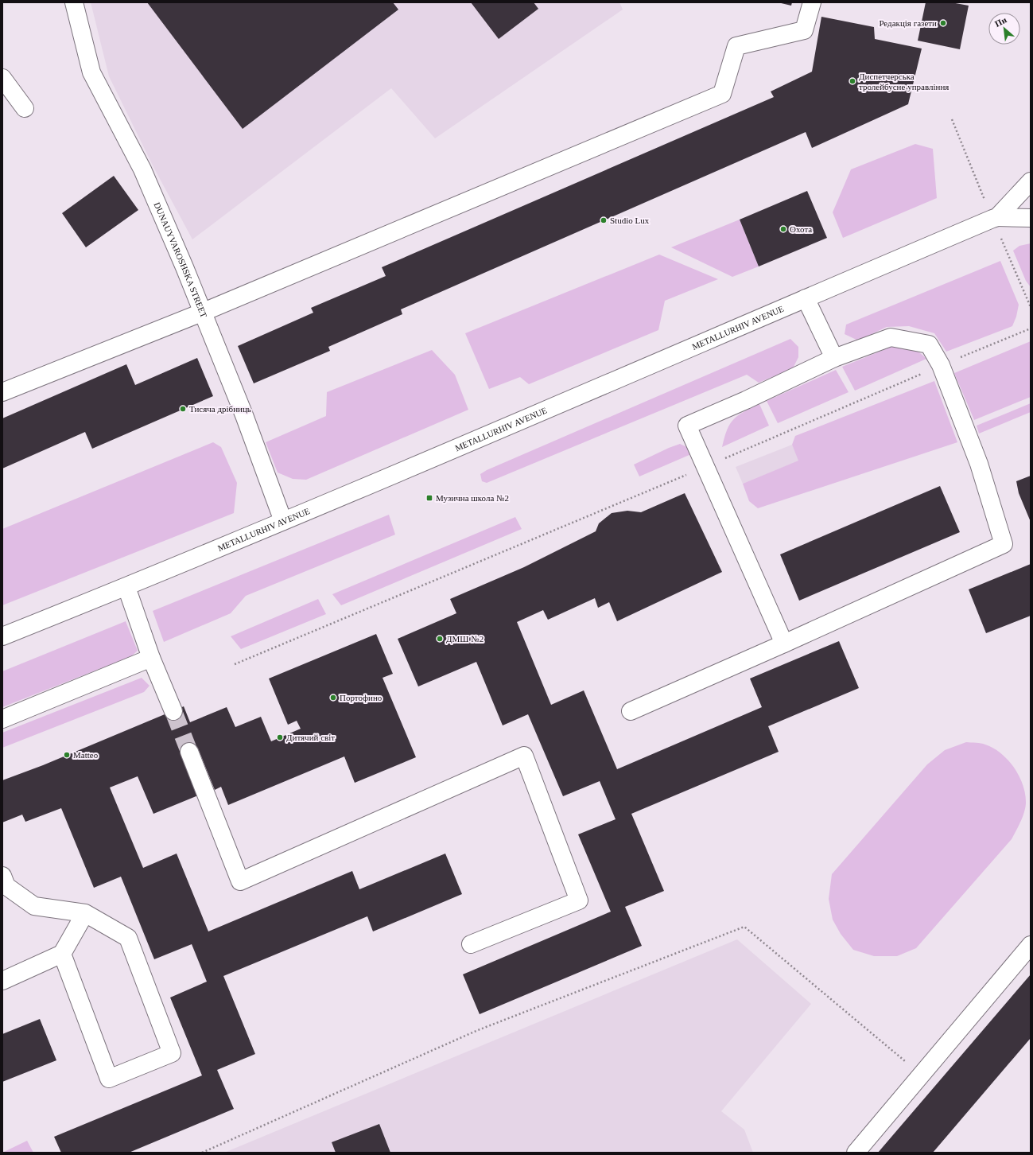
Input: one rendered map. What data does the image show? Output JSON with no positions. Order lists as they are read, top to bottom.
{
  "streets": {
    "street": ["DUNAUYVAROSHSKA STREET", "METALLURHIV AVENUE"]
  },
  "crossings": [
    ["DUNAUYVAROSHSKA STREET", "METALLURHIV AVENUE"]
  ],
  "places": {
    "other": [
      "Редакція газети",
      "Диспетчерська тролейбусне управління",
      "Studio Lux",
      "Охота",
      "Тисяча дрібниць",
      "ДМШ №2",
      "Портофино",
      "Дитячий світ",
      "Matteo"
    ],
    "transit": ["Музична школа №2"]
  },
  "north": "top left"
}
